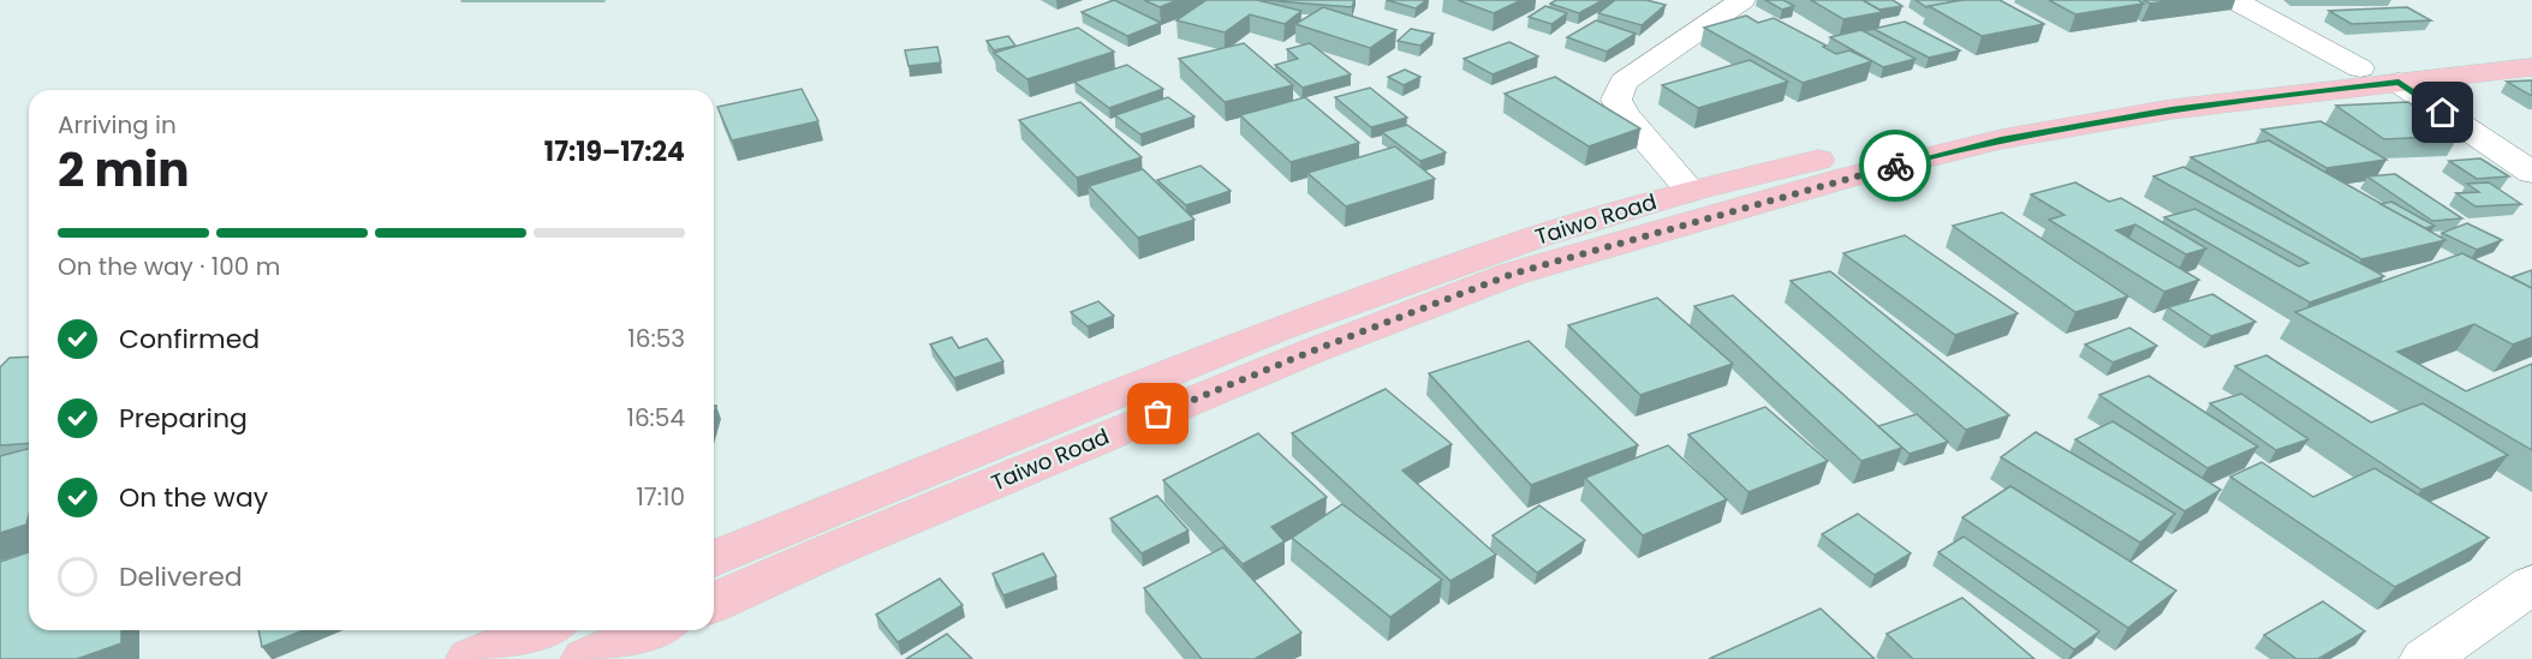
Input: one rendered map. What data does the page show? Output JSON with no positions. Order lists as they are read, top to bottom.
{
  "streets": {
    "main road": ["Taiwo Road"]
  },
  "page": {
    "heading": ["2 min", "Arriving in", "17:19–17:24"],
    "bar": "On the way · 100 m",
    "list": [
      ["Confirmed", "16:53"],
      ["Preparing", "16:54"],
      ["On the way", "17:10"],
      "Delivered"
    ]
  }
}
